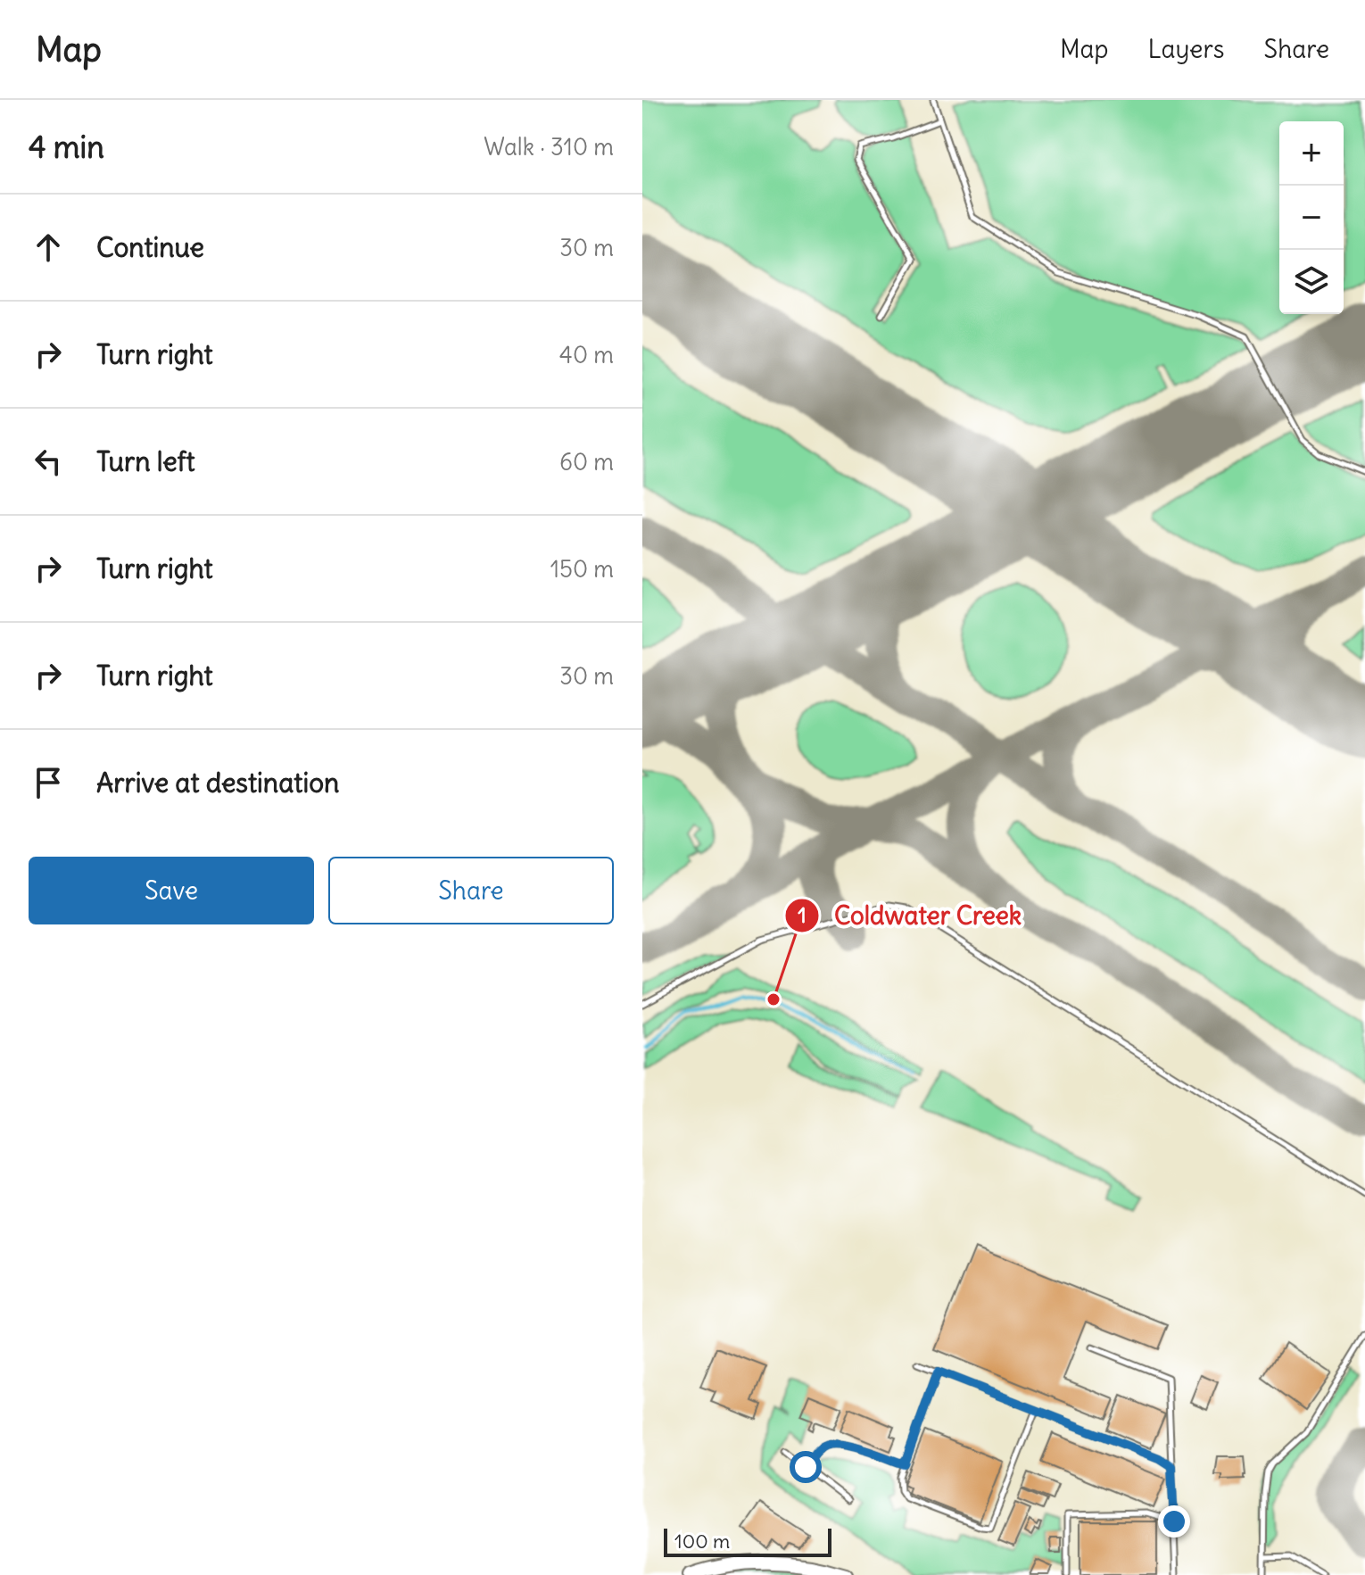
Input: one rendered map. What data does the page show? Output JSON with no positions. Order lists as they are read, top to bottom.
{
  "places": ["Coldwater Creek"],
  "scale_bar": "100 m",
  "page": {
    "header": "Map",
    "nav": ["Map", "Layers", "Share"],
    "heading": ["4 min", "Walk · 310 m"],
    "map_buttons": ["+", "−"],
    "list": [
      ["Continue", "30 m"],
      ["Turn right", "40 m"],
      ["Turn left", "60 m"],
      ["Turn right", "150 m"],
      ["Turn right", "30 m"],
      "Arrive at destination"
    ],
    "buttons": ["Save", "Share"],
    "scale": "100 m"
  }
}
